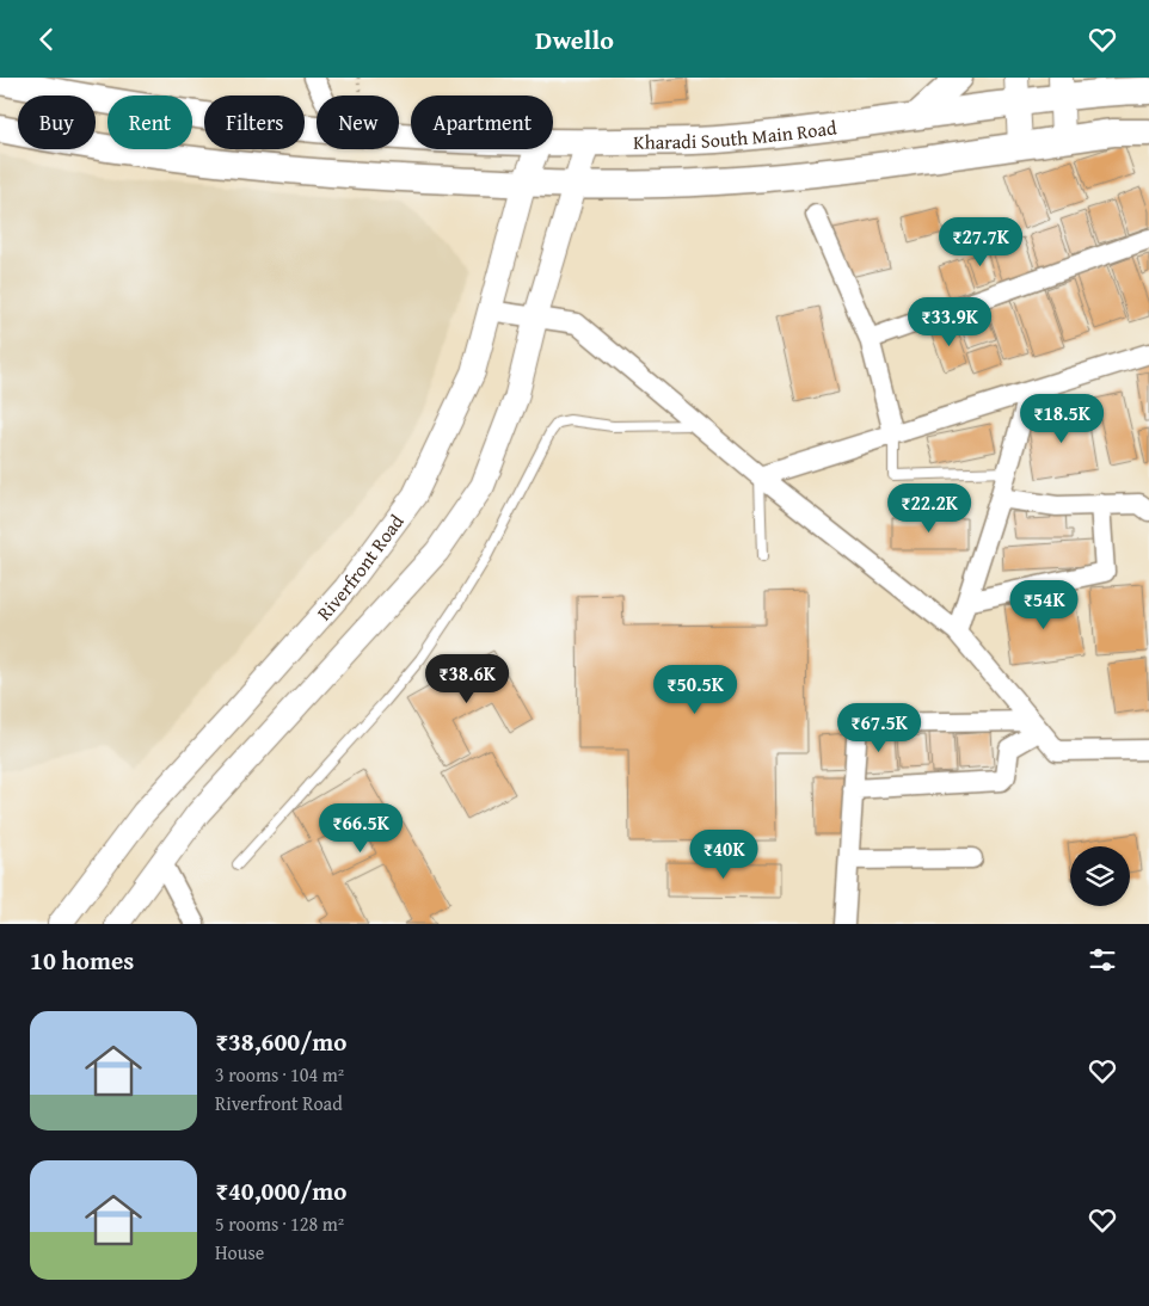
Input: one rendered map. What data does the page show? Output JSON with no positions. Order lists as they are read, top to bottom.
{
  "streets": {
    "main road": ["Kharadi South Main Road"],
    "street": ["Riverfront Road"]
  },
  "page": {
    "header": "Dwello",
    "chip": [
      "Buy",
      "Rent",
      "Filters",
      "New",
      "Apartment"
    ],
    "price": [
      "₹27.7K",
      "₹33.9K",
      "₹18.5K",
      "₹22.2K",
      "₹54K",
      "₹38.6K",
      "₹50.5K",
      "₹67.5K",
      "₹66.5K",
      "₹40K"
    ],
    "heading": "10 homes",
    "list": [
      {
        "name": "₹38,600/mo",
        "note": "3 rooms · 104 m² · Riverfront Road"
      },
      {
        "name": "₹40,000/mo",
        "note": "5 rooms · 128 m² · House"
      }
    ]
  }
}
